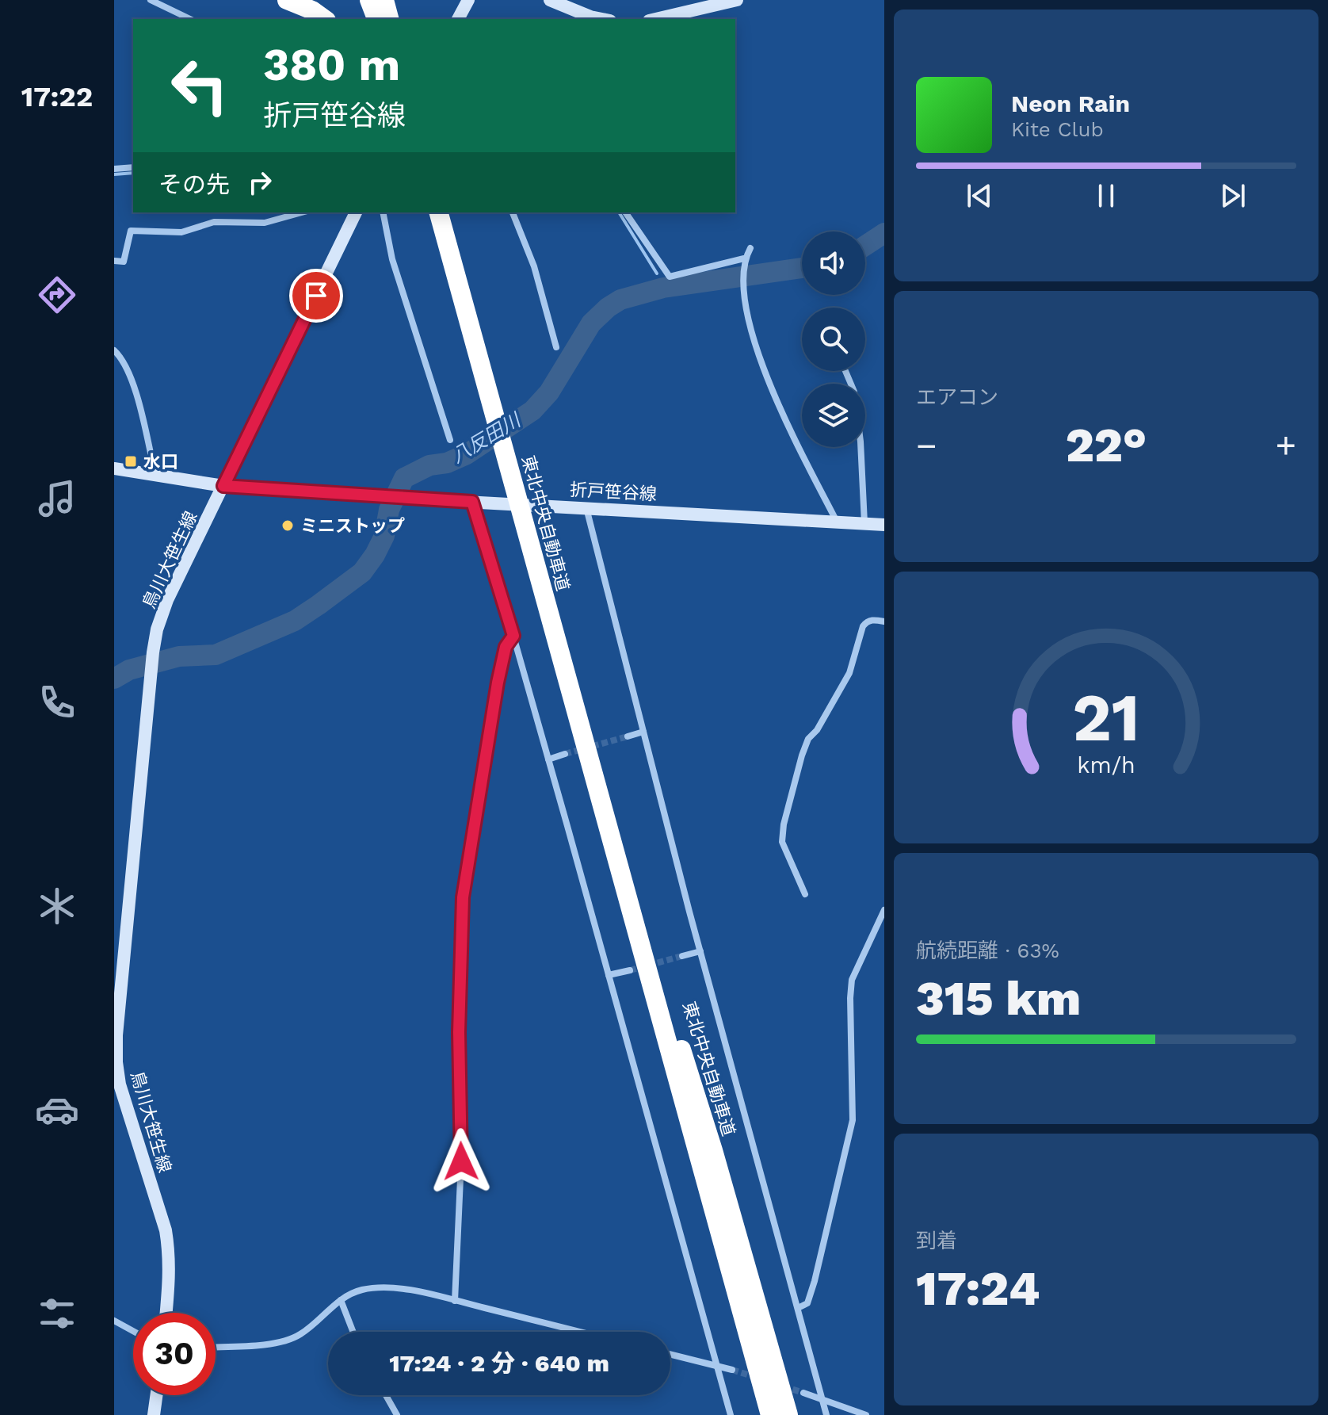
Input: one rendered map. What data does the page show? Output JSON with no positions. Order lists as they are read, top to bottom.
{
  "streets": {
    "highway": ["東北中央自動車道"],
    "street": ["折戸笹谷線", "鳥川大笹生線"]
  },
  "crossings": [
    ["折戸笹谷線", "鳥川大笹生線"]
  ],
  "water": ["八反田川"],
  "places": {
    "transit": ["水口"],
    "other": ["ミニストップ"]
  },
  "page": {
    "tabs": "17:22",
    "turn": ["380 m", "折戸笹谷線"],
    "song": ["Neon Rain", "Kite Club"],
    "then": "その先",
    "tile": [
      "エアコン",
      ["航続距離 · 63%", "315 km"],
      ["到着", "17:24"]
    ],
    "heat": ["−", "22°", "+"],
    "limit": "30",
    "trip": "17:24 · 2 分 · 640 m",
    "gauge": ["21", "km/h"]
  }
}
